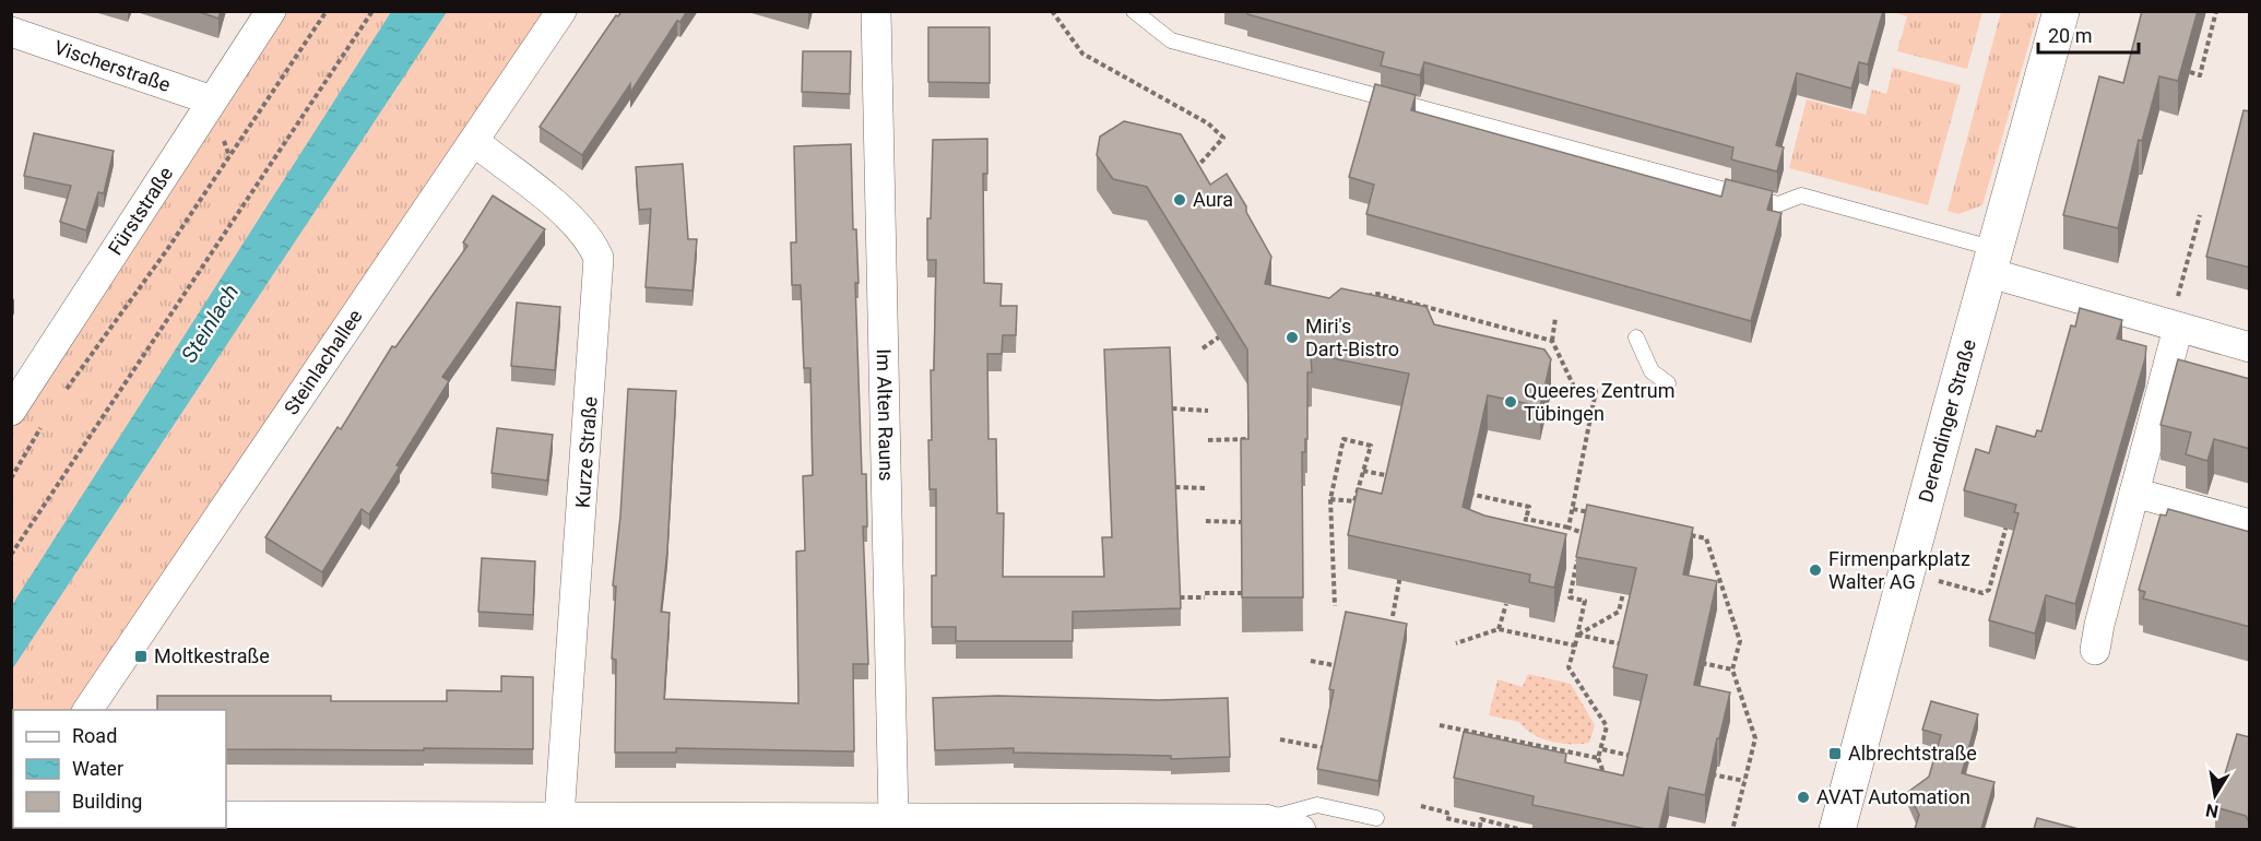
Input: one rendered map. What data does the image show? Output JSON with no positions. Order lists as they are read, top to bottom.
{
  "streets": {
    "street": [
      "Vischerstraße",
      "Fürststraße",
      "Steinlachallee",
      "Im Alten Rauns",
      "Derendinger Straße",
      "Kurze Straße"
    ]
  },
  "crossings": [
    ["Vischerstraße", "Fürststraße"],
    ["Steinlachallee", "Kurze Straße"]
  ],
  "water": ["Steinlach"],
  "places": {
    "other": [
      "Aura",
      "Miri's Dart-Bistro",
      "Queeres Zentrum Tübingen",
      "Firmenparkplatz Walter AG",
      "AVAT Automation"
    ],
    "transit": ["Moltkestraße", "Albrechtstraße"]
  },
  "legend": ["Road", "Water", "Building"],
  "scale_bar": "20 m",
  "north": "bottom"
}
